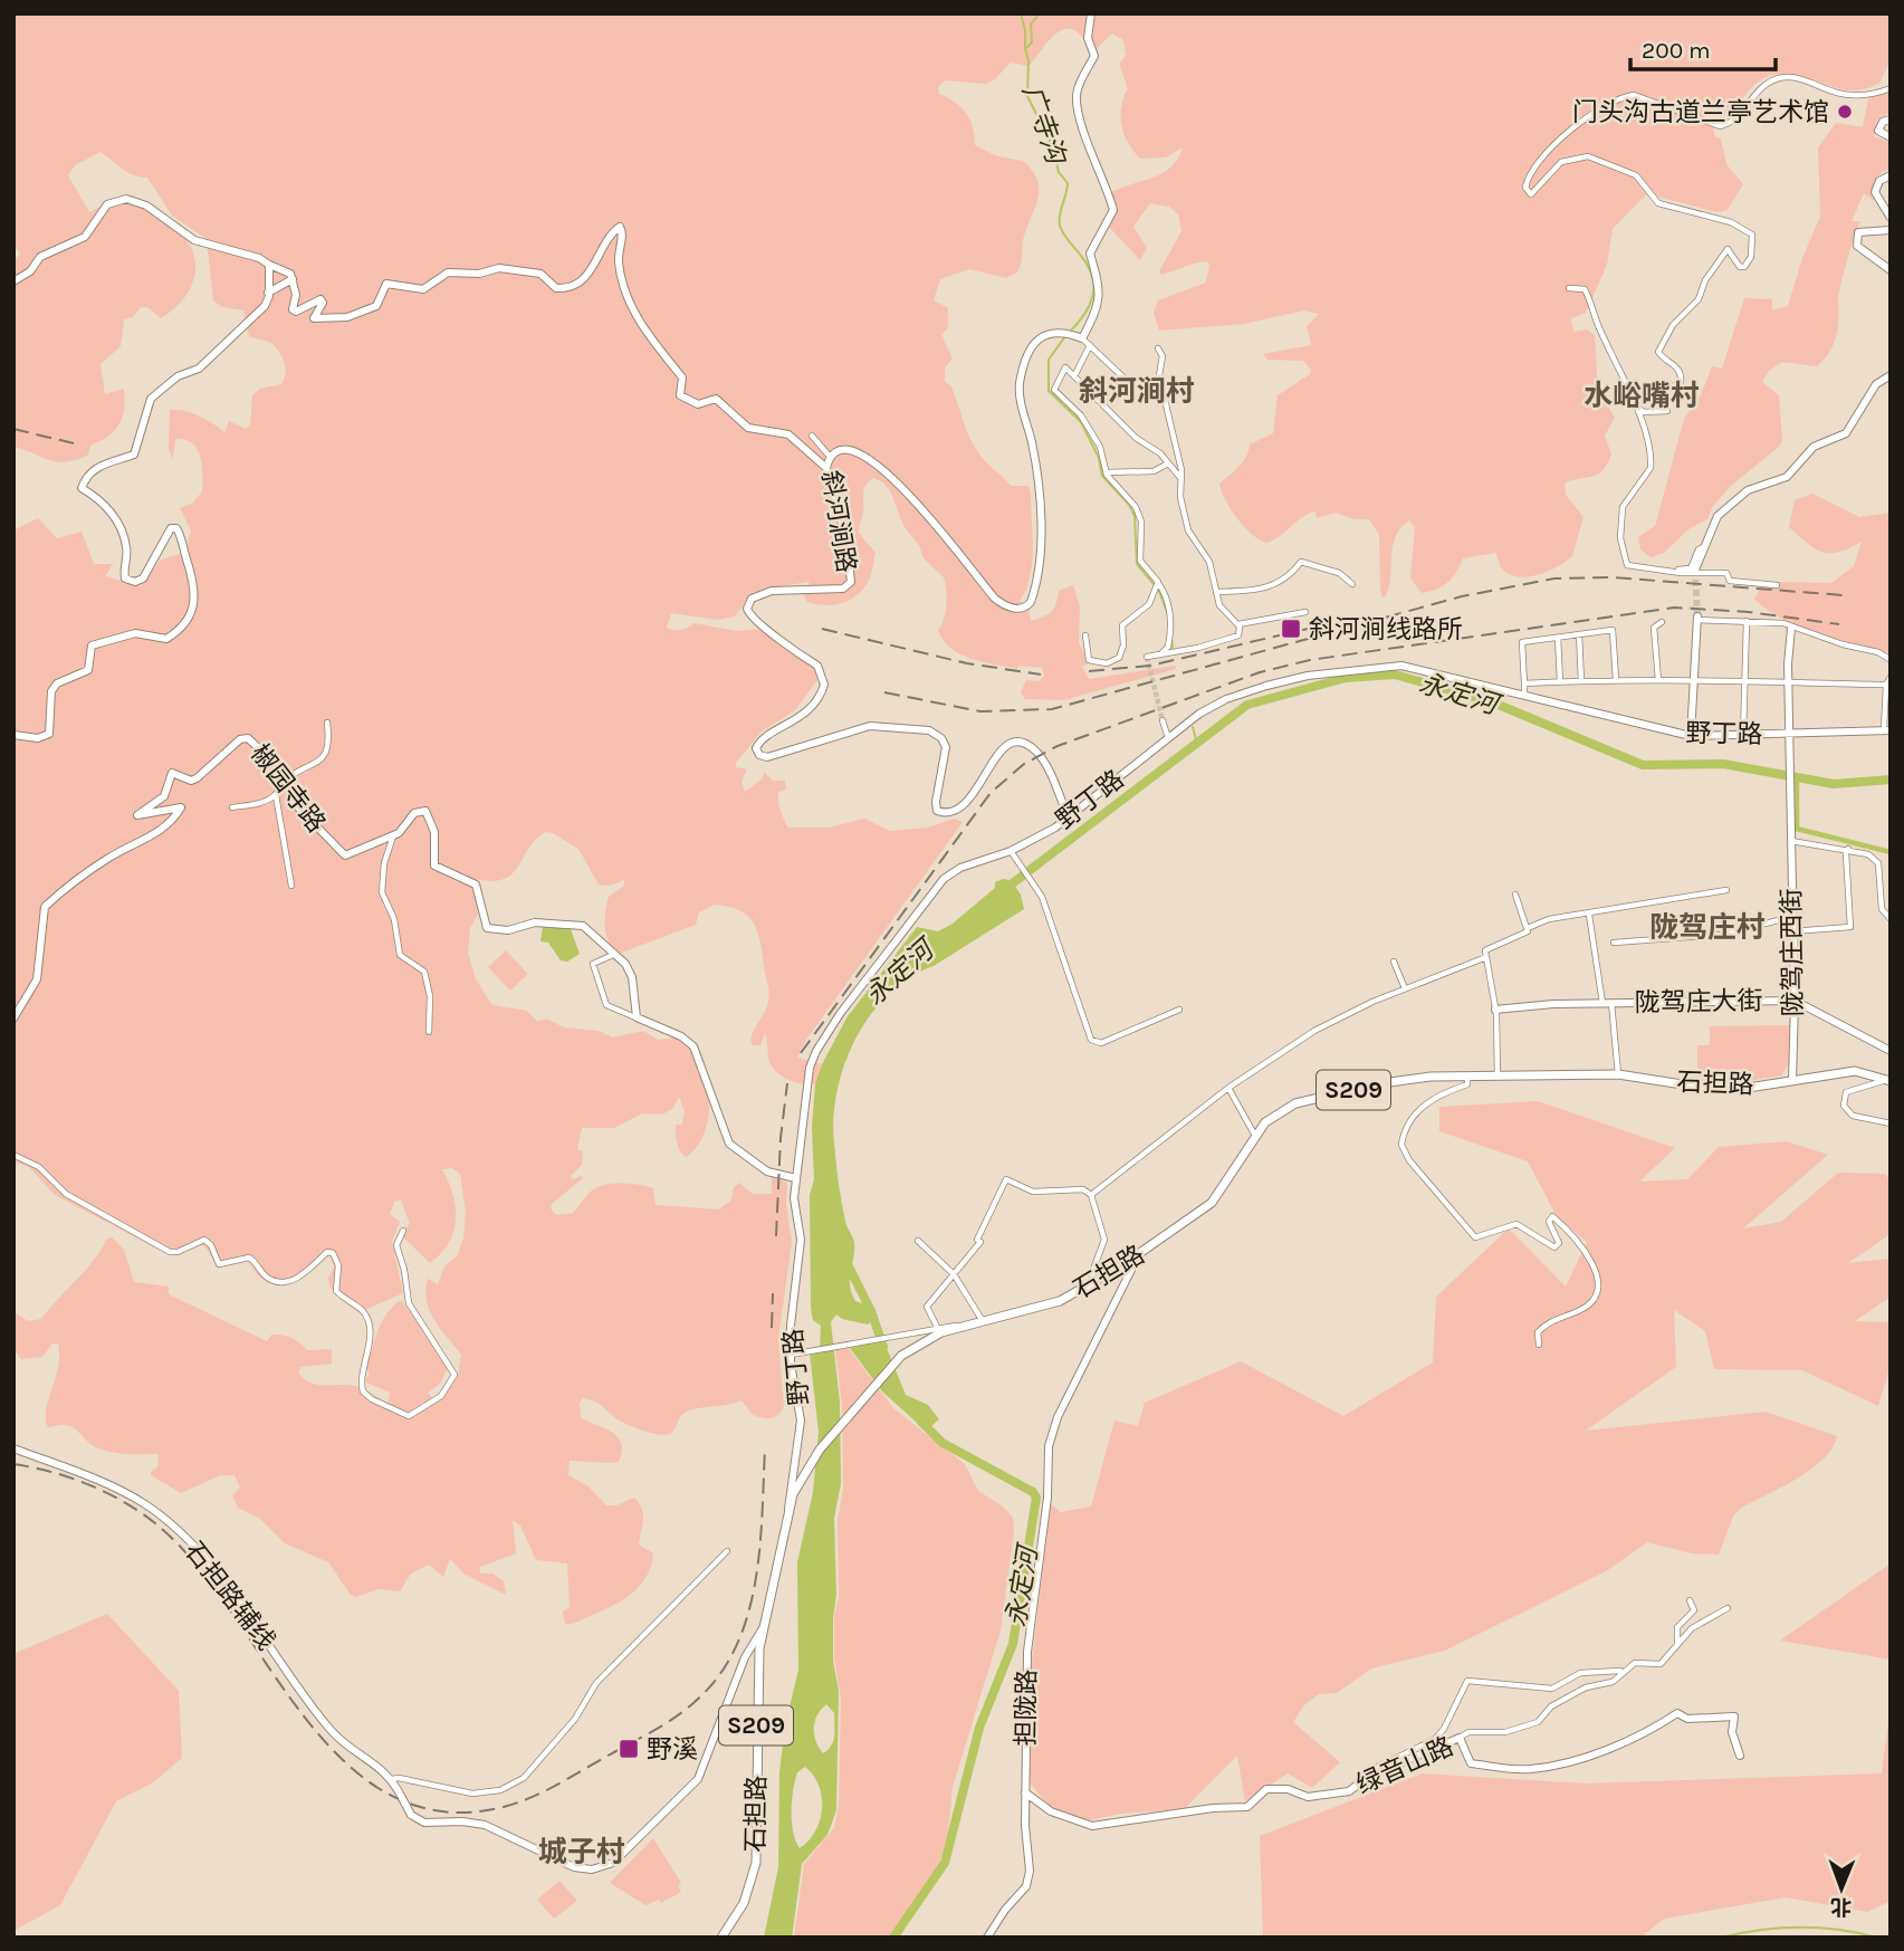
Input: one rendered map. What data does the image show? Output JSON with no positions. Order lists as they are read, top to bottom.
{
  "streets": {
    "main road": ["石担路", "S209"],
    "street": [
      "斜河涧路",
      "野丁路",
      "椒园寺路",
      "陇驾庄西街",
      "陇驾庄大街",
      "石担路辅线",
      "担陇路",
      "绿音山路"
    ]
  },
  "crossings": [
    ["斜河涧路", "野丁路"],
    ["野丁路", "陇驾庄西街"],
    ["野丁路", "石担路"],
    ["陇驾庄西街", "陇驾庄大街"],
    ["陇驾庄西街", "石担路"],
    ["石担路", "石担路辅线"],
    ["石担路", "担陇路"],
    ["担陇路", "绿音山路"]
  ],
  "districts": [
    "斜河涧村",
    "水峪嘴村",
    "陇驾庄村",
    "城子村"
  ],
  "water": ["广寺沟", "永定河"],
  "places": {
    "other": ["门头沟古道兰亭艺术馆"],
    "transit": ["斜河涧线路所", "野溪"]
  },
  "scale_bar": "200 m",
  "north": "bottom"
}
